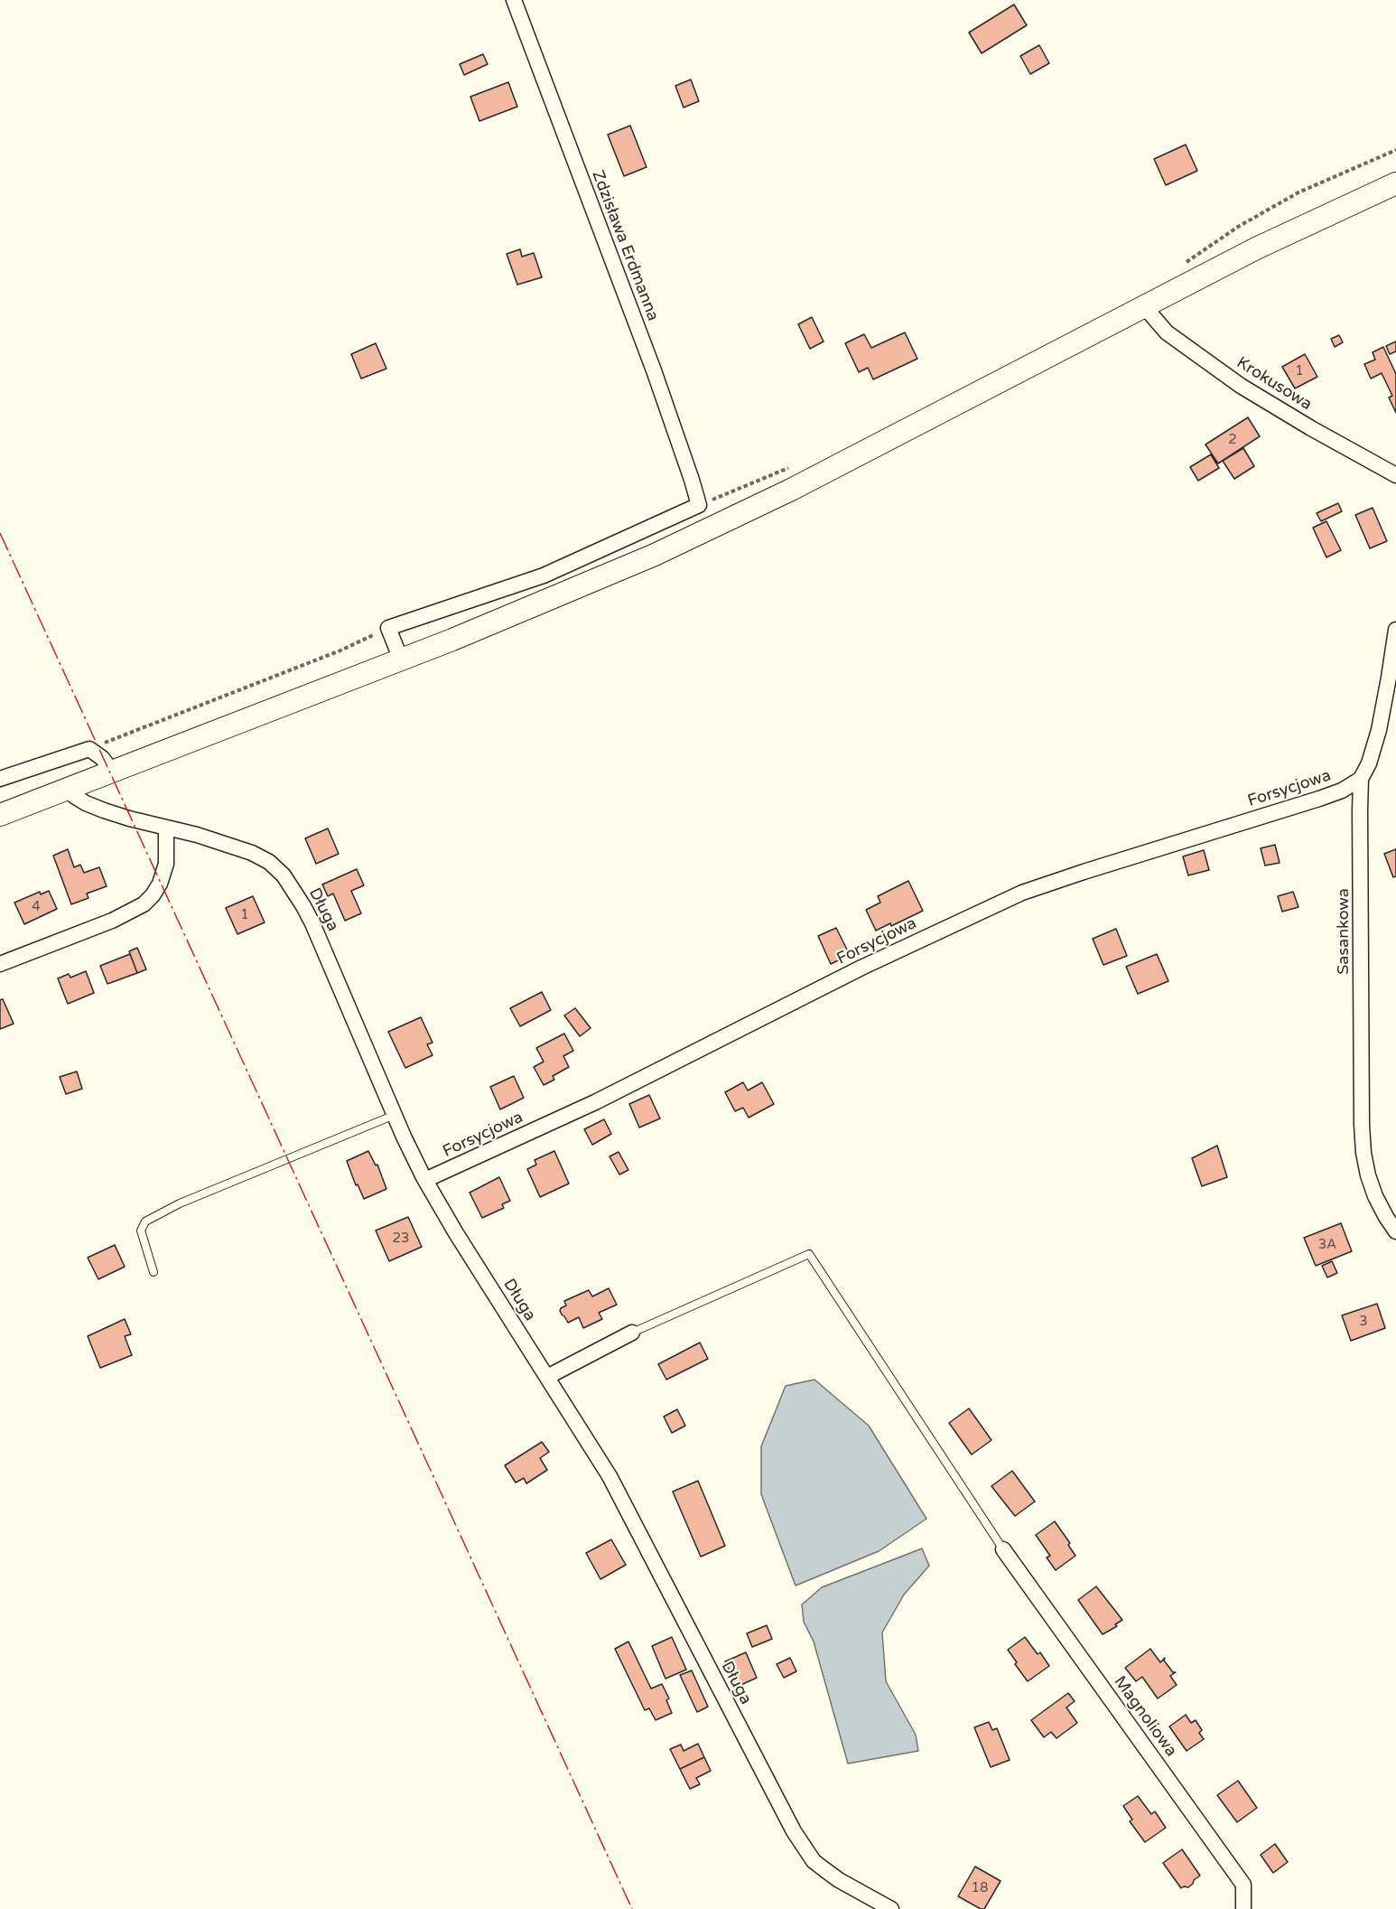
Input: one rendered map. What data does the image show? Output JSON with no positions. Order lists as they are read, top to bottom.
{
  "streets": {
    "street": [
      "Zdzisława Erdmanna",
      "Krokusowa",
      "Forsycjowa",
      "Długa",
      "Sasankowa",
      "Magnoliowa"
    ]
  },
  "crossings": [
    ["Forsycjowa", "Długa"],
    ["Forsycjowa", "Sasankowa"]
  ],
  "house_numbers": [
    "1",
    "2",
    "4",
    "1",
    "23",
    "3A",
    "3",
    "18"
  ]
}
